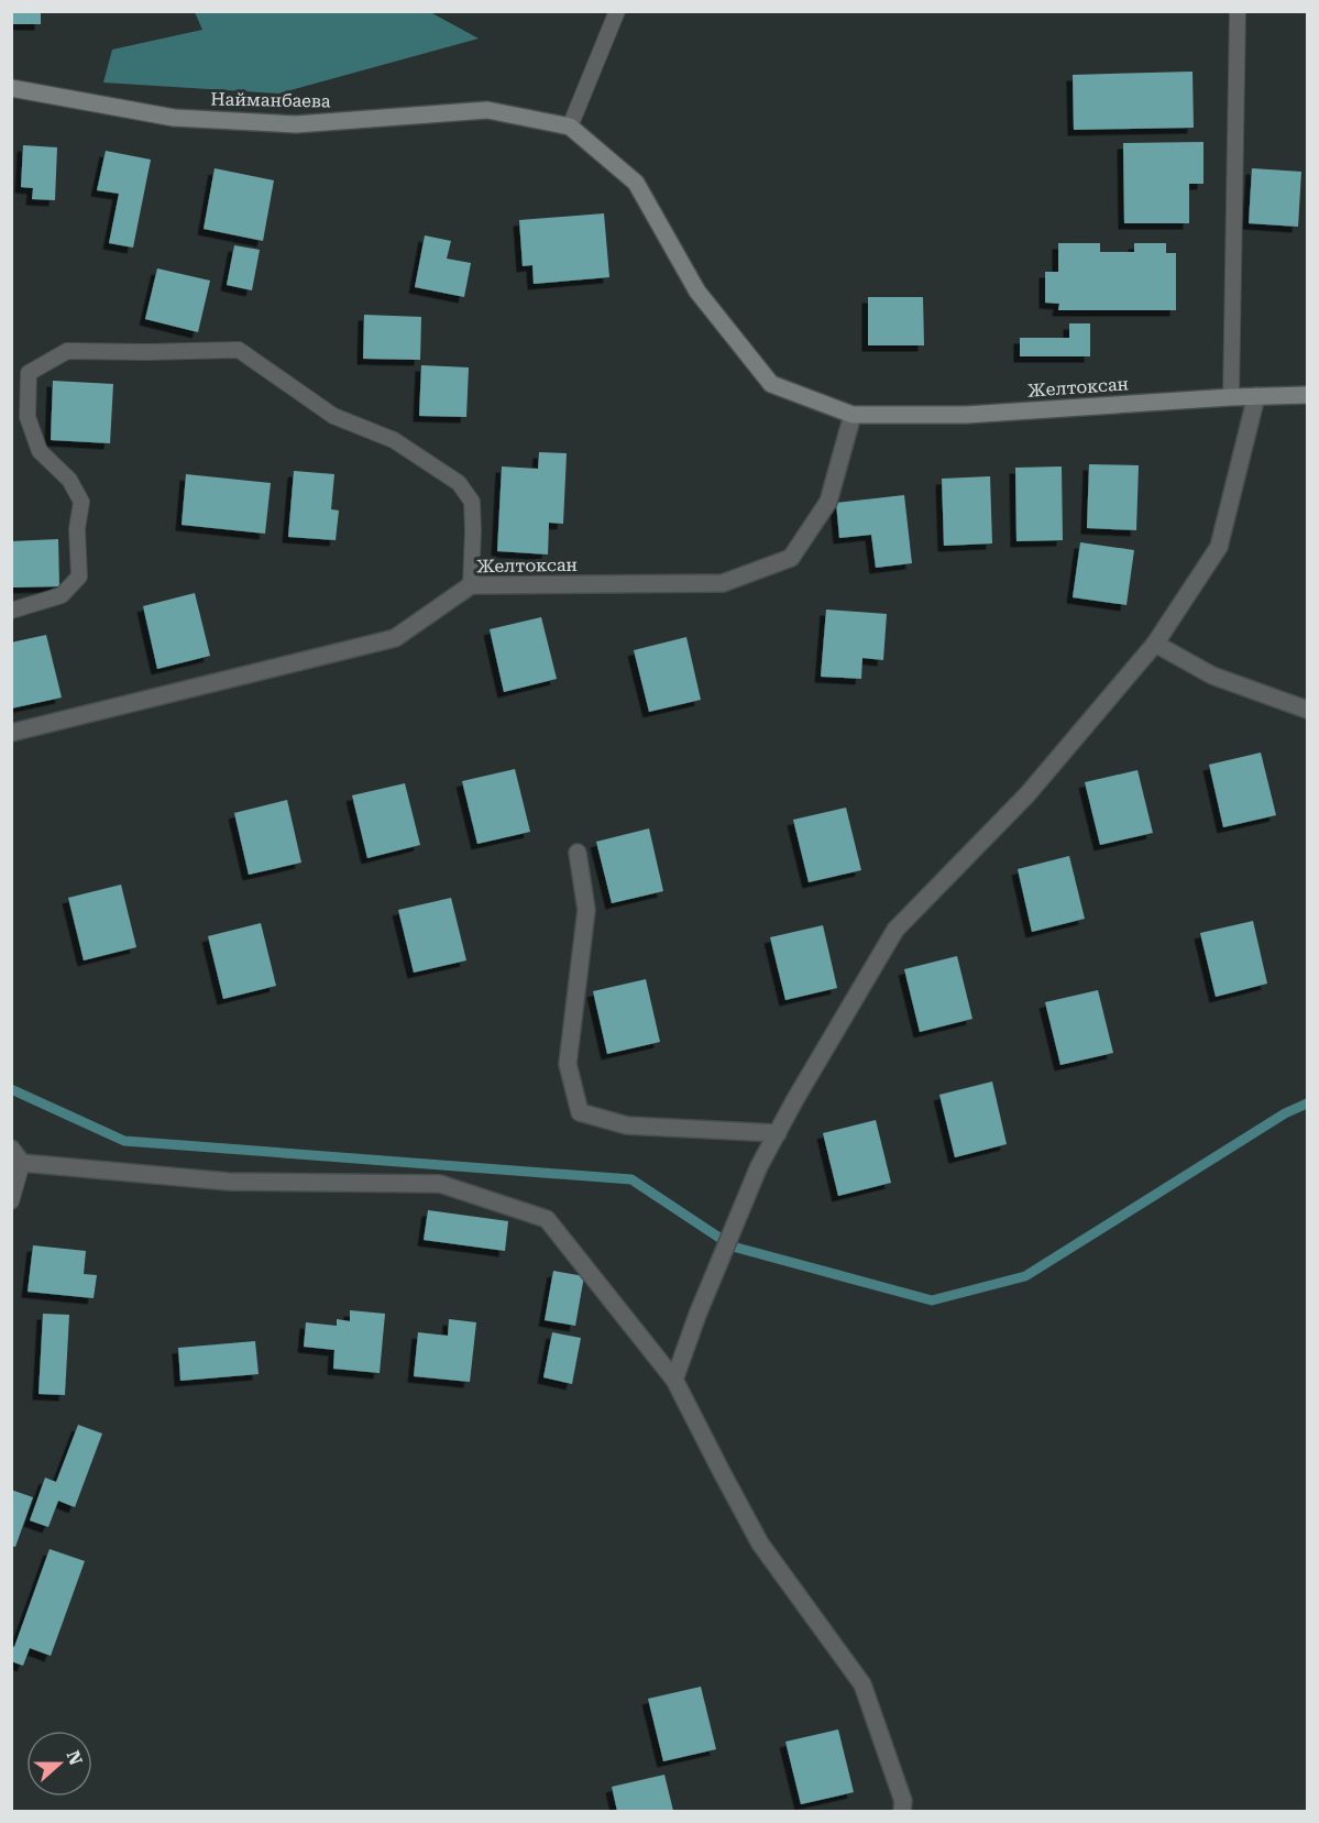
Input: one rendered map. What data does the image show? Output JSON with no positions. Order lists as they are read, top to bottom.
{
  "streets": {
    "main road": ["Найманбаева", "Желтоксан"]
  },
  "crossings": [
    ["Найманбаева", "Желтоксан"]
  ],
  "north": "right"
}
